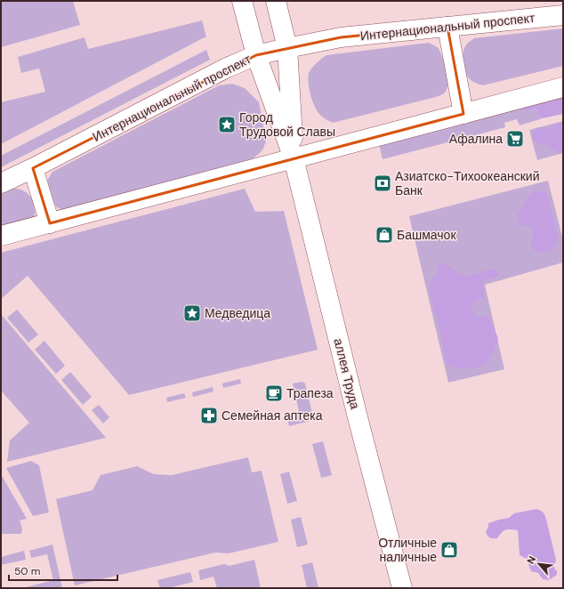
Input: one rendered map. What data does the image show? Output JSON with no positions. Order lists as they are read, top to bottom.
{
  "streets": {
    "main road": ["Интернациональный проспект", "аллея Труда"]
  },
  "crossings": [
    ["Интернациональный проспект", "аллея Труда"]
  ],
  "places": {
    "place": ["Город Трудовой Славы", "Медведица"],
    "supermarket": ["Афалина"],
    "bank": ["Азиатско-Тихоокеанский Банк"],
    "shop": ["Башмачок", "Отличные наличные"],
    "cafe": ["Трапеза"],
    "pharmacy": ["Семейная аптека"]
  },
  "scale_bar": "50 m",
  "north": "top left"
}
